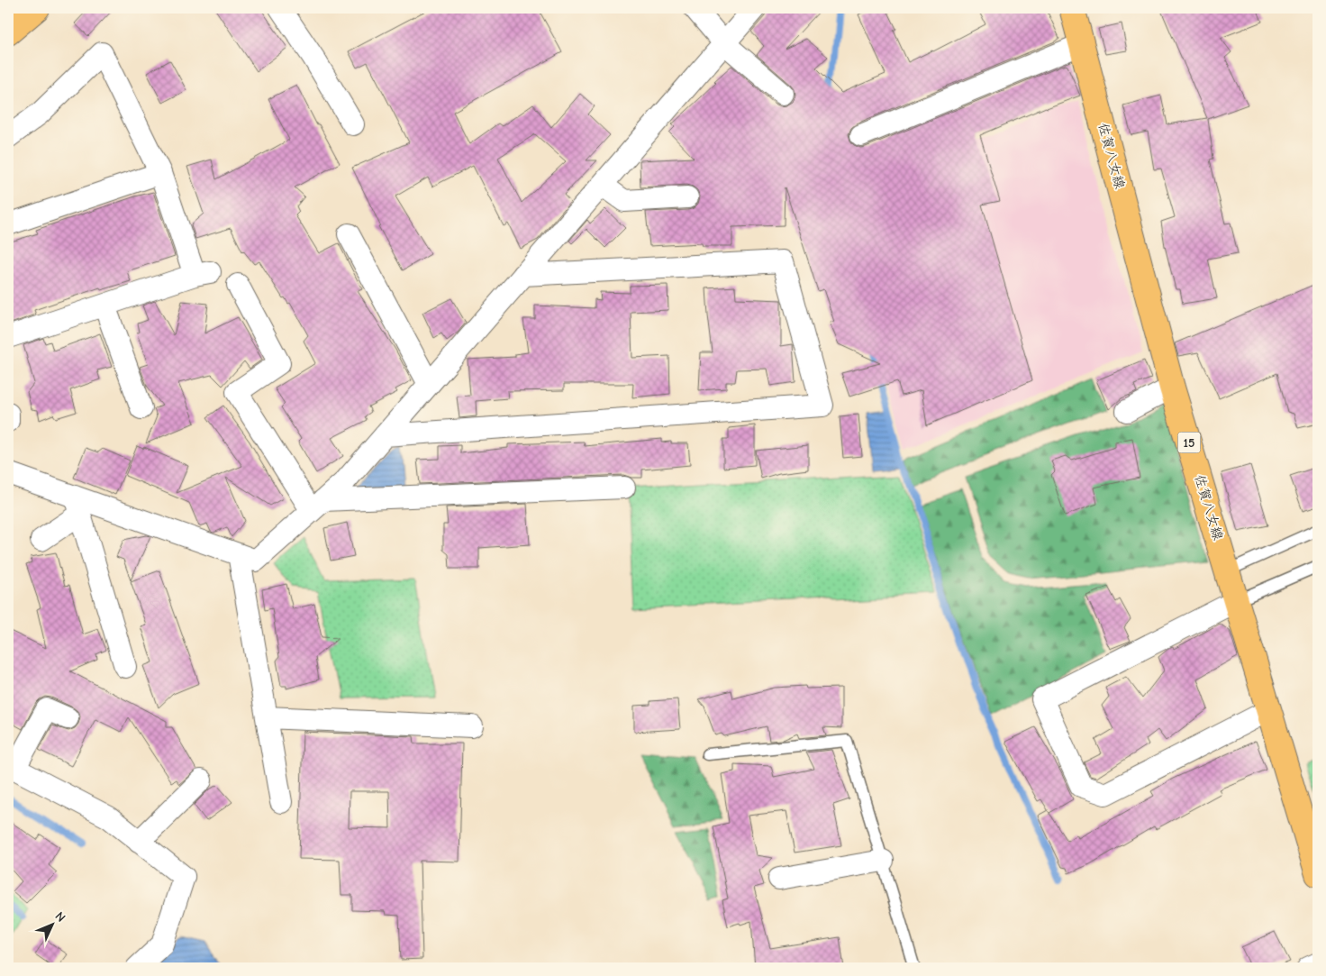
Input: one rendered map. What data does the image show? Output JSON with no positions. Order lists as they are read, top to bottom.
{
  "streets": {
    "main road": ["佐賀八女線", "15"]
  },
  "north": "top right"
}
